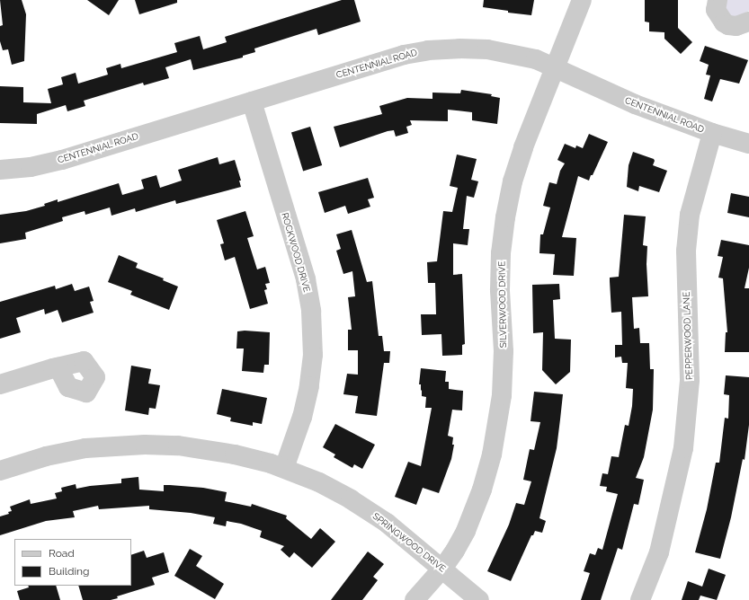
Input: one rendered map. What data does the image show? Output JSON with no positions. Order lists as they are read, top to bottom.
{
  "streets": {
    "street": [
      "CENTENNIAL ROAD",
      "ROCKWOOD DRIVE",
      "SILVERWOOD DRIVE",
      "PEPPERWOOD LANE",
      "SPRINGWOOD DRIVE"
    ]
  },
  "crossings": [
    ["CENTENNIAL ROAD", "ROCKWOOD DRIVE"],
    ["CENTENNIAL ROAD", "SILVERWOOD DRIVE"],
    ["CENTENNIAL ROAD", "PEPPERWOOD LANE"],
    ["ROCKWOOD DRIVE", "SPRINGWOOD DRIVE"],
    ["SILVERWOOD DRIVE", "SPRINGWOOD DRIVE"]
  ],
  "legend": ["Road", "Building"]
}
